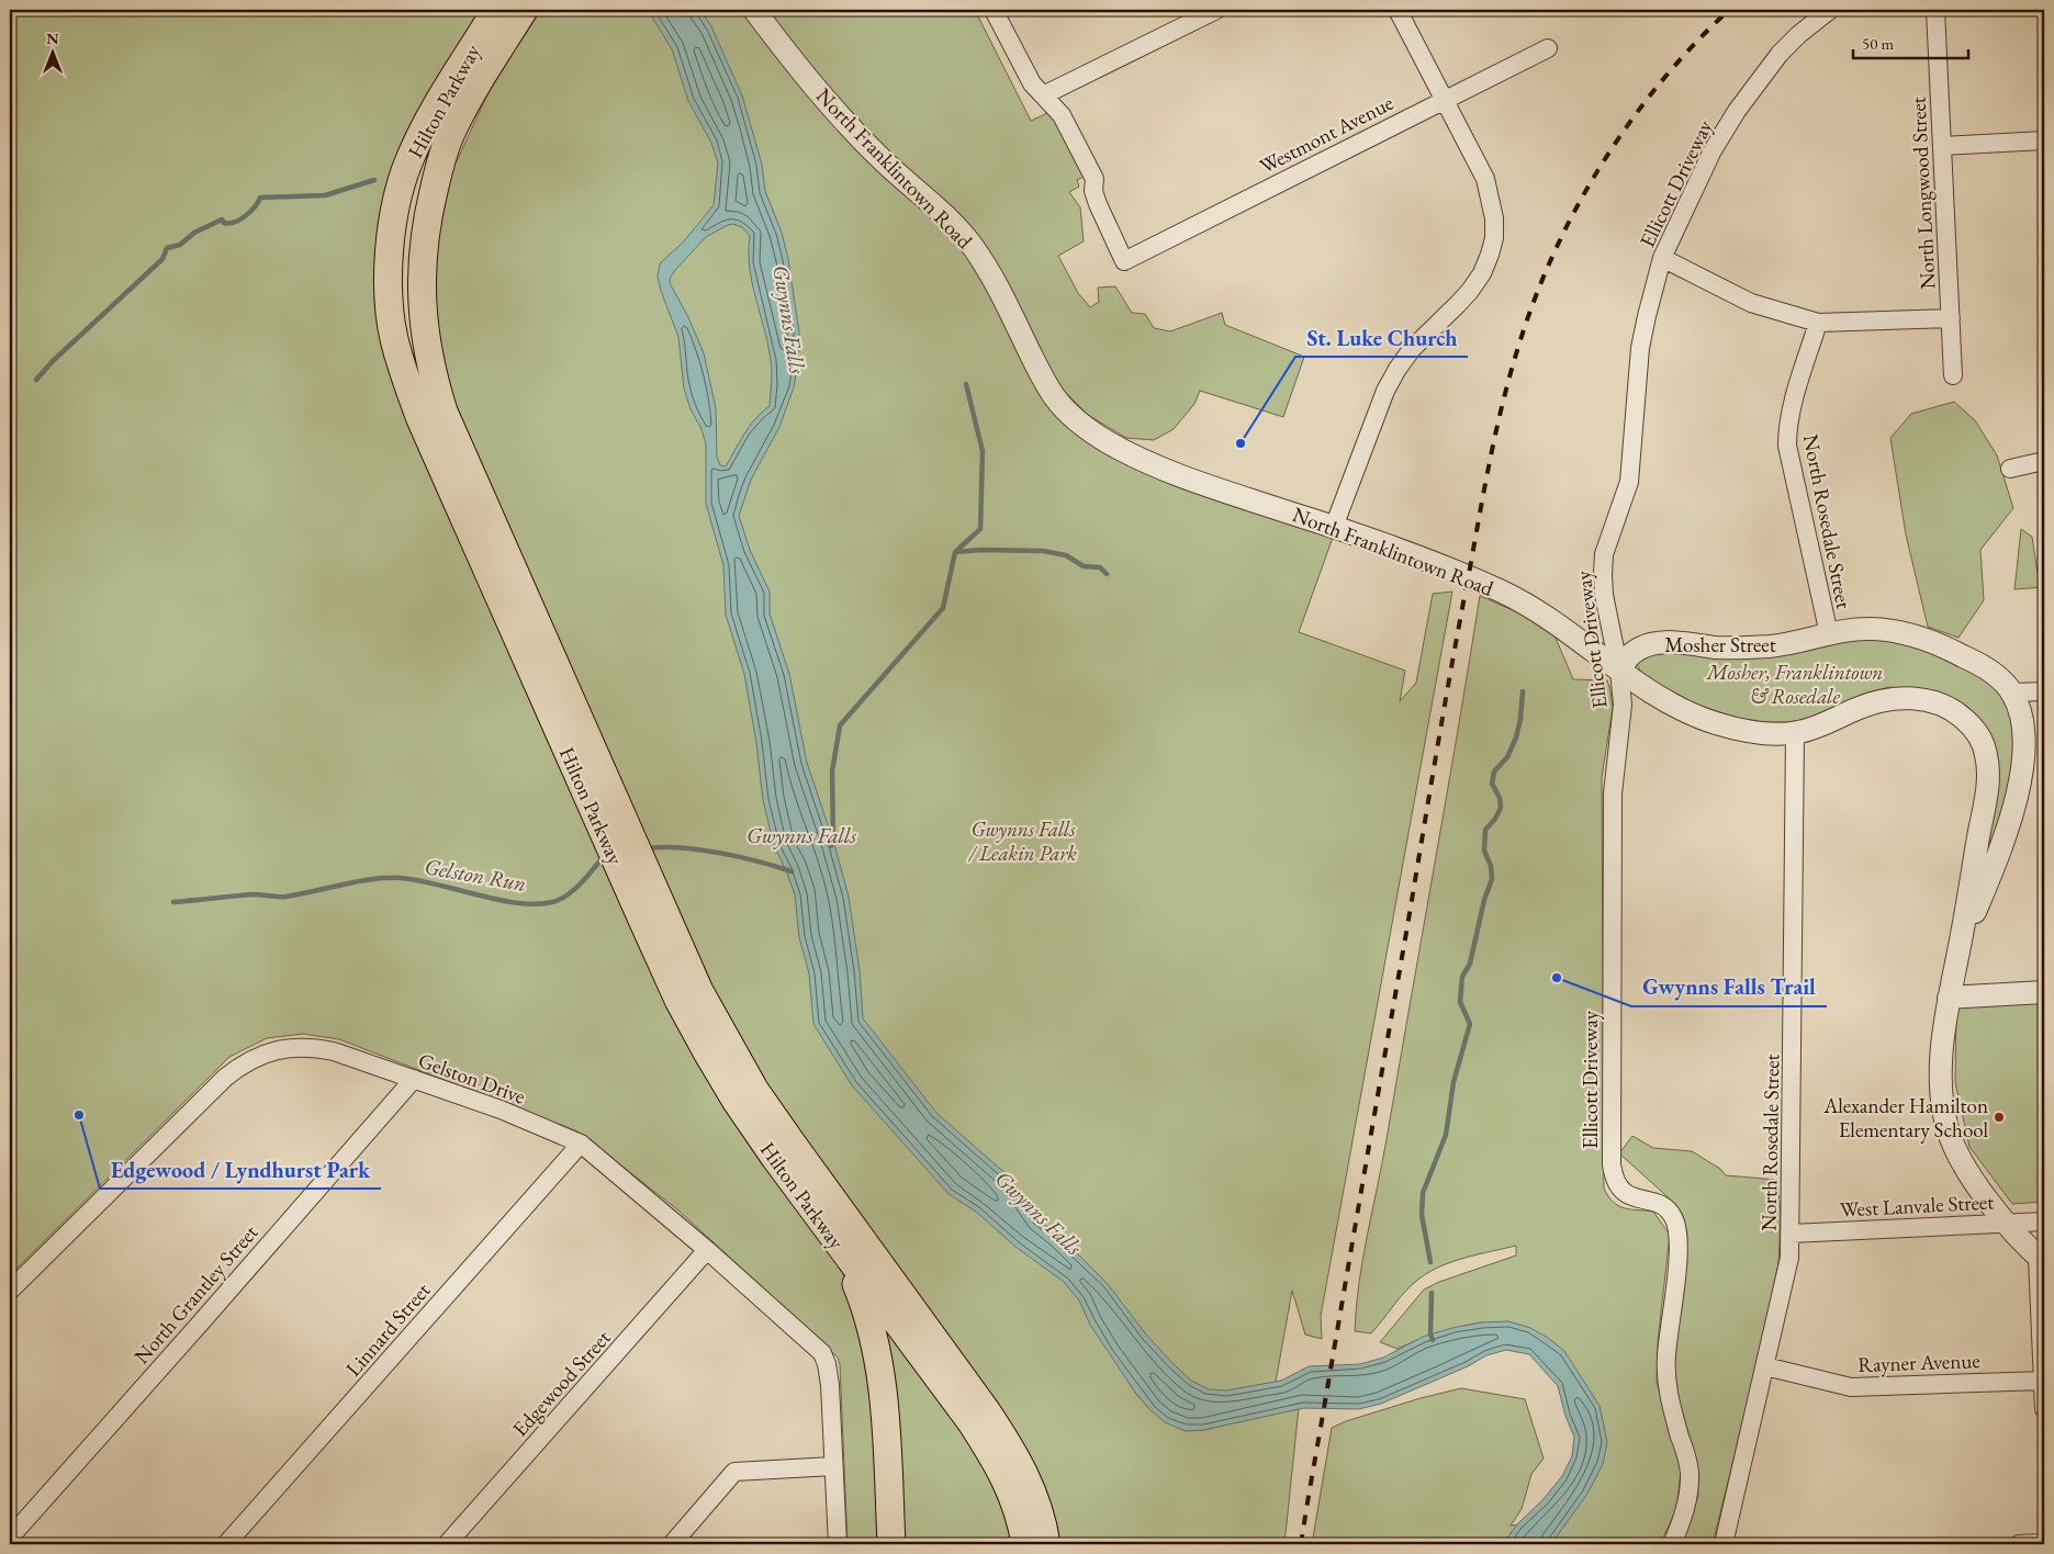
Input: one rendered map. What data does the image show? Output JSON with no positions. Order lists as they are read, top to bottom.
{
  "streets": {
    "main road": ["Hilton Parkway"],
    "street": [
      "Westmont Avenue",
      "North Franklintown Road",
      "Ellicott Driveway",
      "North Longwood Street",
      "North Rosedale Street",
      "Mosher Street",
      "Gelston Drive",
      "West Lanvale Street",
      "North Grantley Street",
      "Linnard Street",
      "Rayner Avenue",
      "Edgewood Street"
    ]
  },
  "crossings": [
    ["North Franklintown Road", "Ellicott Driveway"],
    ["North Franklintown Road", "North Rosedale Street"],
    ["North Franklintown Road", "Mosher Street"],
    ["North Franklintown Road", "West Lanvale Street"],
    ["Ellicott Driveway", "Mosher Street"],
    ["North Rosedale Street", "Mosher Street"],
    ["North Rosedale Street", "West Lanvale Street"],
    ["North Rosedale Street", "Rayner Avenue"],
    ["Gelston Drive", "North Grantley Street"],
    ["Gelston Drive", "Linnard Street"],
    ["Gelston Drive", "Edgewood Street"]
  ],
  "water": ["Gwynns Falls", "Gelston Run"],
  "parks": ["Mosher, Franklintown & Rosedale", "Gwynns Falls / Leakin Park"],
  "places": [
    "St. Luke Church",
    "Gwynns Falls Trail",
    "Edgewood / Lyndhurst Park",
    "Alexander Hamilton Elementary School"
  ],
  "scale_bar": "50 m",
  "north": "top"
}
